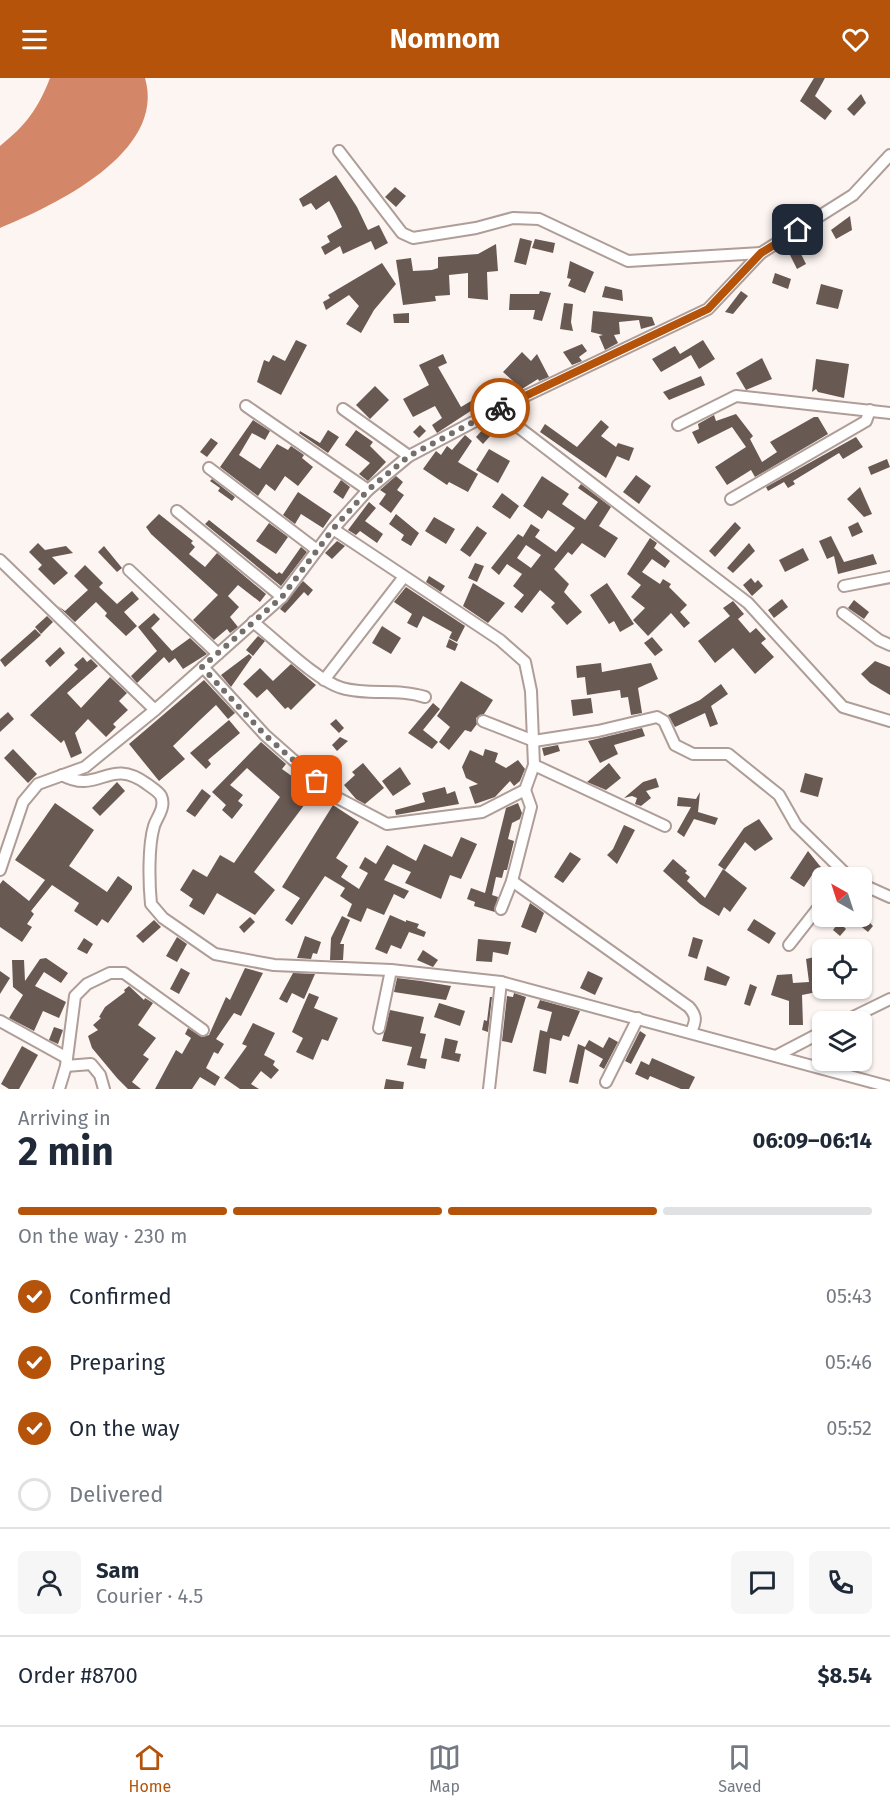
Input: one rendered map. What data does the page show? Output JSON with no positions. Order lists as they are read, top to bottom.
{
  "north": "top left",
  "page": {
    "header": "Nomnom",
    "heading": ["2 min", "Arriving in", "06:09–06:14"],
    "panel": [
      "Sam",
      "Courier · 4.5",
      "Order #8700",
      "$8.54"
    ],
    "bar": "On the way · 230 m",
    "list": [
      ["Confirmed", "05:43"],
      ["Preparing", "05:46"],
      ["On the way", "05:52"],
      "Delivered"
    ],
    "tabs": ["Home", "Map", "Saved"]
  }
}
